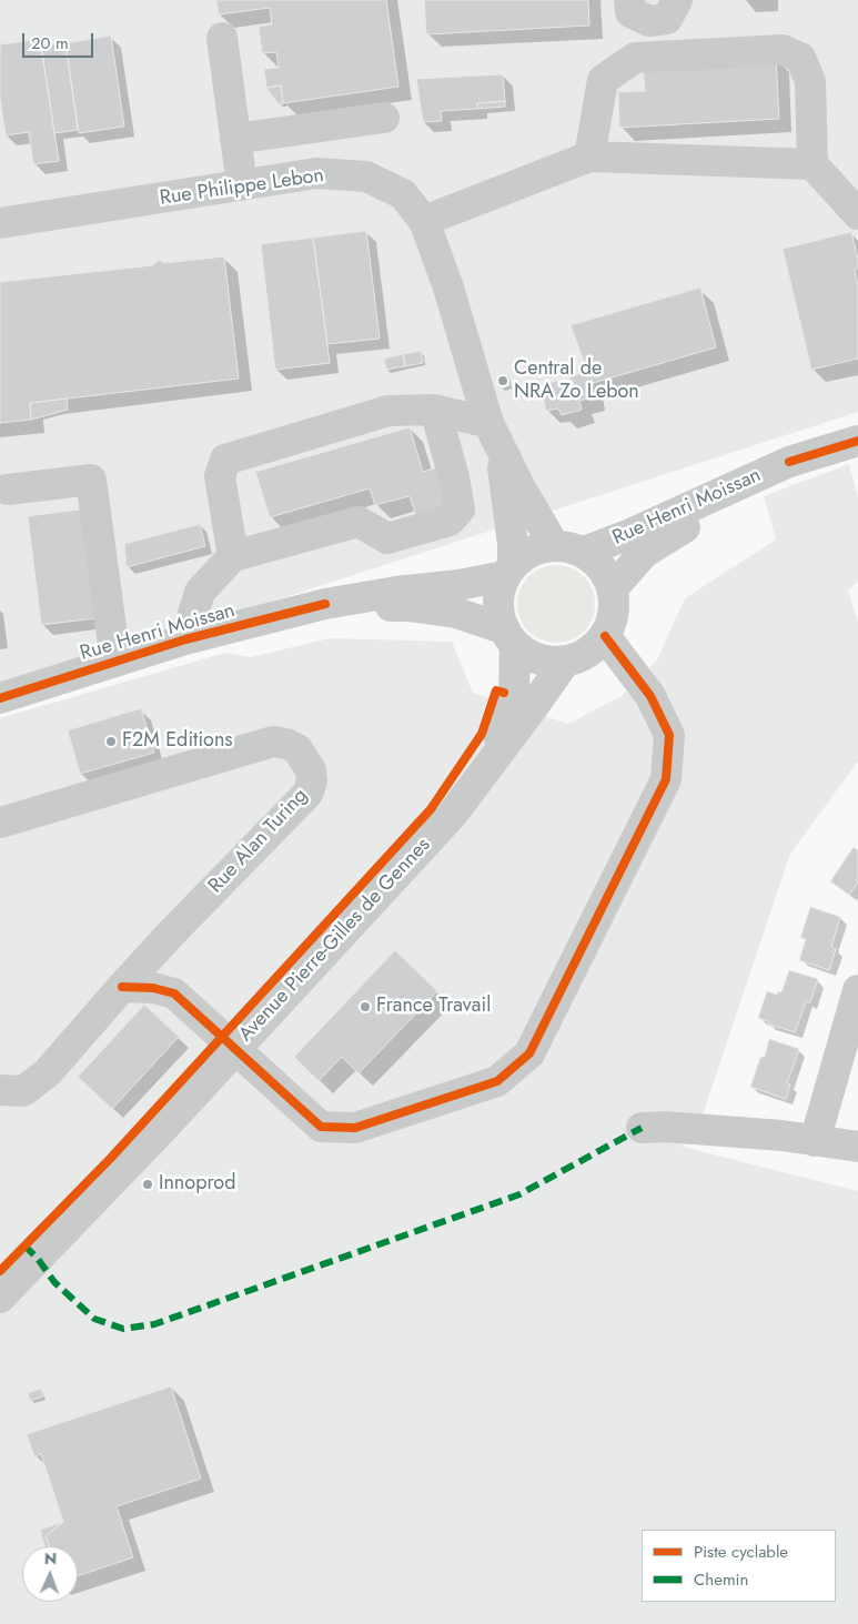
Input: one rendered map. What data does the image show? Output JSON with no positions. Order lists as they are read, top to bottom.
{
  "streets": {
    "street": [
      "Rue Philippe Lebon",
      "Rue Henri Moissan",
      "Rue Alan Turing",
      "Avenue Pierre-Gilles de Gennes"
    ]
  },
  "crossings": [
    ["Rue Philippe Lebon", "Rue Henri Moissan"],
    ["Rue Philippe Lebon", "Avenue Pierre-Gilles de Gennes"],
    ["Rue Henri Moissan", "Avenue Pierre-Gilles de Gennes"]
  ],
  "places": [
    "Central de NRA Zo Lebon",
    "F2M Editions",
    "France Travail",
    "Innoprod"
  ],
  "legend": ["Piste cyclable", "Chemin"],
  "scale_bar": "20 m",
  "north": "top"
}
